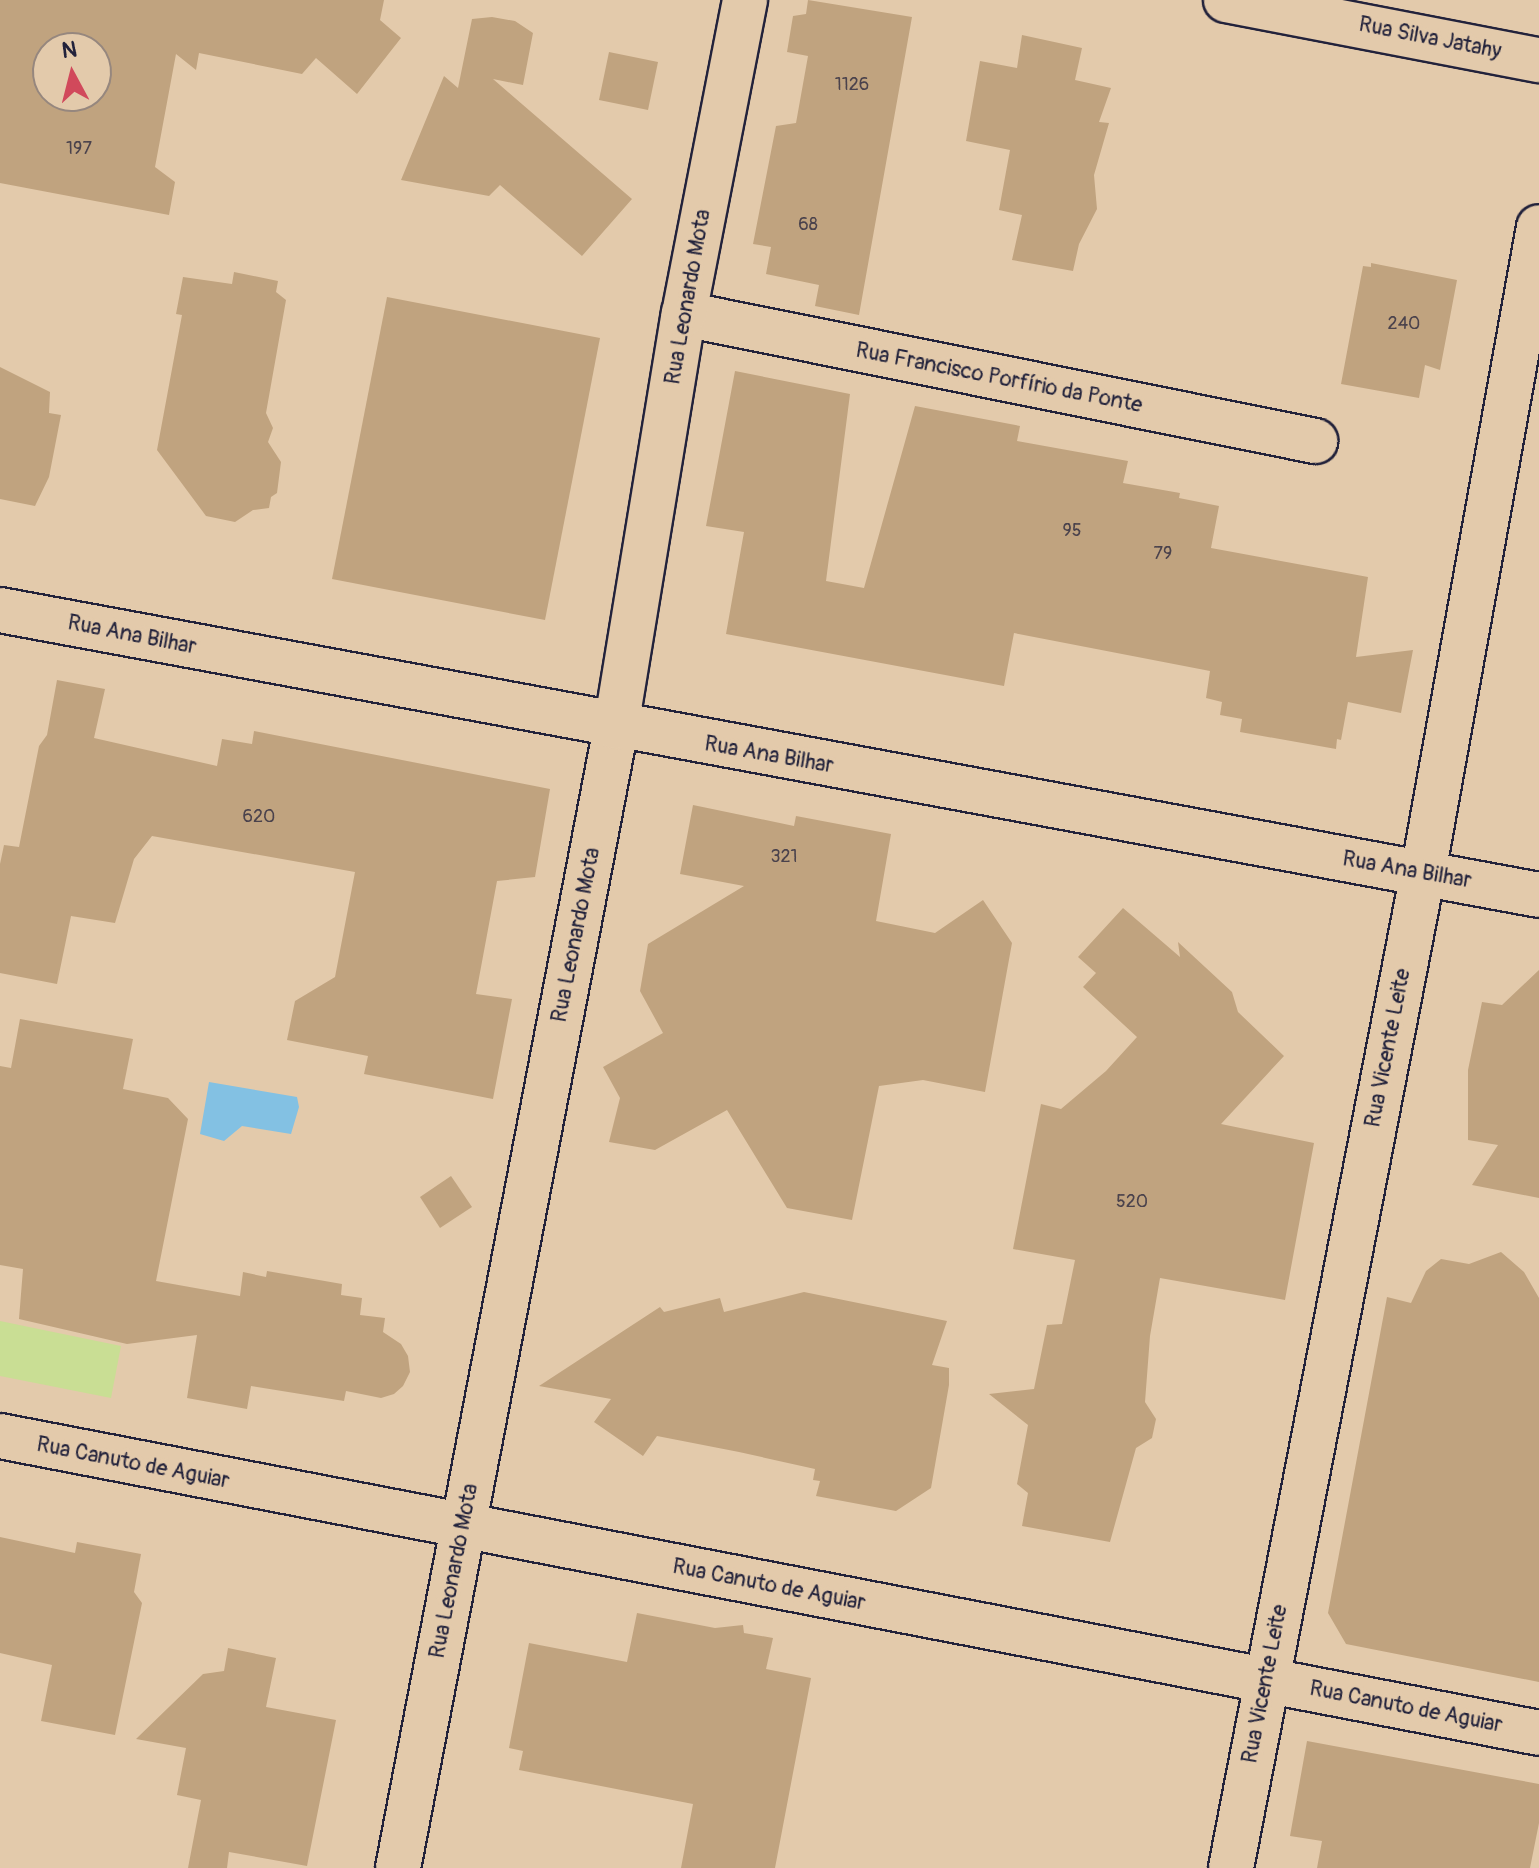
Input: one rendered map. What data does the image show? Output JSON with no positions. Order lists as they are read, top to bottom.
{
  "streets": {
    "street": [
      "Rua Silva Jatahy",
      "Rua Leonardo Mota",
      "Rua Francisco Porfírio da Ponte",
      "Rua Ana Bilhar",
      "Rua Vicente Leite",
      "Rua Canuto de Aguiar"
    ]
  },
  "crossings": [
    ["Rua Leonardo Mota", "Rua Francisco Porfírio da Ponte"],
    ["Rua Leonardo Mota", "Rua Ana Bilhar"],
    ["Rua Leonardo Mota", "Rua Canuto de Aguiar"],
    ["Rua Ana Bilhar", "Rua Vicente Leite"],
    ["Rua Vicente Leite", "Rua Canuto de Aguiar"]
  ],
  "house_numbers": [
    "1126",
    "197",
    "68",
    "240",
    "95",
    "79",
    "620",
    "321",
    "520"
  ],
  "north": "top"
}
